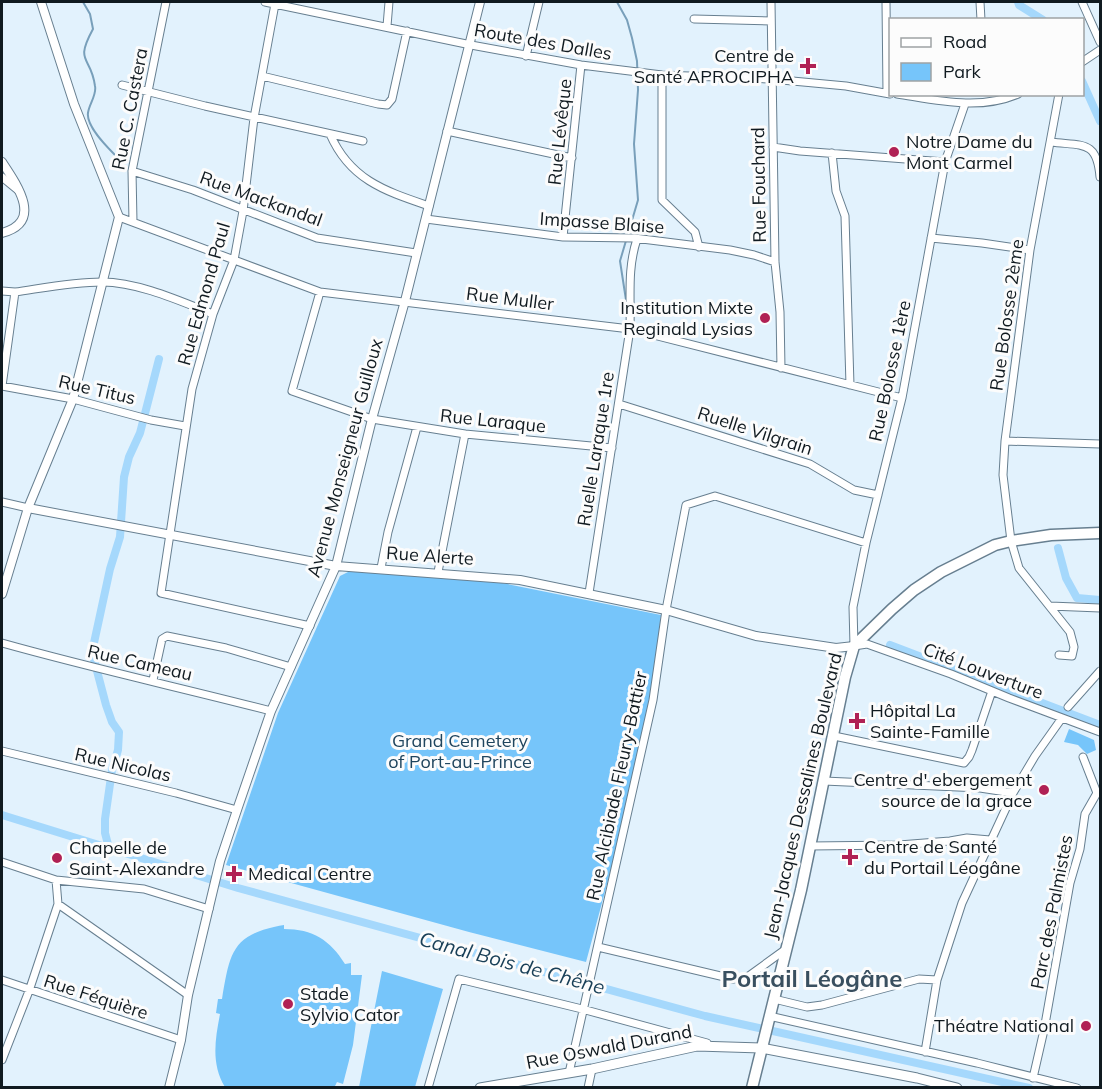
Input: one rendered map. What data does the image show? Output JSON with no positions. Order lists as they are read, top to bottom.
{
  "streets": {
    "main road": ["Jean-Jacques Dessalines Boulevard", "Rue Oswald Durand"],
    "street": [
      "Route des Dalles",
      "Rue C. Castera",
      "Rue Lévêque",
      "Rue Fouchard",
      "Rue Mackandal",
      "Impasse Blaise",
      "Rue Edmond Paul",
      "Rue Muller",
      "Rue Bolosse 2ème",
      "Rue Bolosse 1ère",
      "Rue Titus",
      "Rue Laraque",
      "Ruelle Vilgrain",
      "Ruelle Laraque 1re",
      "Avenue Monseigneur Guilloux",
      "Rue Alerte",
      "Rue Cameau",
      "Cité Louverture",
      "Rue Nicolas",
      "Rue Alcibiade Fleury-Battier",
      "Parc des Palmistes",
      "Rue Féquière"
    ]
  },
  "crossings": [
    ["Route des Dalles", "Rue Lévêque"],
    ["Route des Dalles", "Rue Fouchard"],
    ["Route des Dalles", "Rue Edmond Paul"],
    ["Route des Dalles", "Avenue Monseigneur Guilloux"],
    ["Rue C. Castera", "Rue Mackandal"],
    ["Rue C. Castera", "Rue Muller"],
    ["Rue Lévêque", "Impasse Blaise"],
    ["Rue Fouchard", "Impasse Blaise"],
    ["Rue Fouchard", "Rue Muller"],
    ["Rue Mackandal", "Rue Edmond Paul"],
    ["Rue Mackandal", "Avenue Monseigneur Guilloux"],
    ["Impasse Blaise", "Ruelle Laraque 1re"],
    ["Impasse Blaise", "Avenue Monseigneur Guilloux"],
    ["Rue Edmond Paul", "Rue Muller"],
    ["Rue Edmond Paul", "Rue Titus"],
    ["Rue Edmond Paul", "Avenue Monseigneur Guilloux"],
    ["Rue Edmond Paul", "Rue Alerte"],
    ["Rue Muller", "Rue Bolosse 1ère"],
    ["Rue Muller", "Rue Laraque"],
    ["Rue Muller", "Ruelle Laraque 1re"],
    ["Rue Muller", "Avenue Monseigneur Guilloux"],
    ["Rue Bolosse 2ème", "Jean-Jacques Dessalines Boulevard"],
    ["Rue Bolosse 1ère", "Ruelle Vilgrain"],
    ["Rue Bolosse 1ère", "Rue Alerte"],
    ["Rue Bolosse 1ère", "Cité Louverture"],
    ["Rue Bolosse 1ère", "Rue Alcibiade Fleury-Battier"],
    ["Rue Bolosse 1ère", "Jean-Jacques Dessalines Boulevard"],
    ["Rue Laraque", "Ruelle Laraque 1re"],
    ["Rue Laraque", "Avenue Monseigneur Guilloux"],
    ["Ruelle Vilgrain", "Ruelle Laraque 1re"],
    ["Ruelle Laraque 1re", "Rue Alerte"],
    ["Avenue Monseigneur Guilloux", "Rue Alerte"],
    ["Avenue Monseigneur Guilloux", "Rue Cameau"],
    ["Avenue Monseigneur Guilloux", "Rue Nicolas"],
    ["Avenue Monseigneur Guilloux", "Rue Féquière"],
    ["Rue Alerte", "Cité Louverture"],
    ["Rue Alerte", "Rue Alcibiade Fleury-Battier"],
    ["Rue Alerte", "Jean-Jacques Dessalines Boulevard"],
    ["Cité Louverture", "Jean-Jacques Dessalines Boulevard"],
    ["Rue Alcibiade Fleury-Battier", "Rue Oswald Durand"],
    ["Jean-Jacques Dessalines Boulevard", "Rue Oswald Durand"]
  ],
  "districts": ["Portail Léogâne"],
  "water": ["Canal Bois de Chêne"],
  "parks": ["Grand Cemetery of Port-au-Prince"],
  "places": {
    "health": [
      "Centre de Santé APROCIPHA",
      "Hôpital La Sainte-Famille",
      "Centre de Santé du Portail Léogâne",
      "Medical Centre"
    ],
    "other": [
      "Notre Dame du Mont Carmel",
      "Institution Mixte Reginald Lysias",
      "Centre d' ebergement source de la grace",
      "Chapelle de Saint-Alexandre",
      "Stade Sylvio Cator",
      "Théatre National"
    ]
  },
  "legend": ["Road", "Park"]
}
